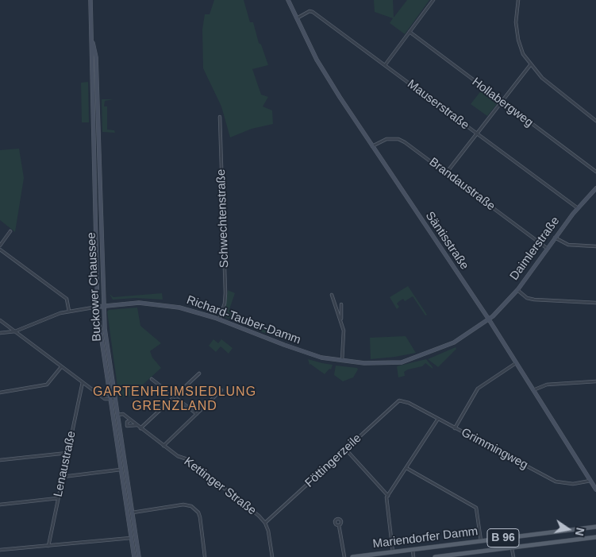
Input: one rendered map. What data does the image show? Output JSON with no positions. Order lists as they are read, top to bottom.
{
  "streets": {
    "main road": ["Mariendorfer Damm", "B 96"],
    "street": [
      "Hollabergweg",
      "Mauserstraße",
      "Brandaustraße",
      "Schwechtenstraße",
      "Säntisstraße",
      "Daimlerstraße",
      "Buckower Chaussee",
      "Richard-Tauber-Damm",
      "Grimmingweg",
      "Föttingerzeile",
      "Lenaustraße",
      "Kettinger Straße"
    ]
  },
  "crossings": [
    ["Mauserstraße", "Säntisstraße"],
    ["Mauserstraße", "Daimlerstraße"],
    ["Brandaustraße", "Säntisstraße"],
    ["Brandaustraße", "Daimlerstraße"],
    ["Schwechtenstraße", "Richard-Tauber-Damm"],
    ["Säntisstraße", "Daimlerstraße"],
    ["Säntisstraße", "Richard-Tauber-Damm"],
    ["Säntisstraße", "Grimmingweg"],
    ["Daimlerstraße", "Richard-Tauber-Damm"],
    ["Buckower Chaussee", "Richard-Tauber-Damm"],
    ["Buckower Chaussee", "Kettinger Straße"],
    ["Grimmingweg", "Föttingerzeile"],
    ["Föttingerzeile", "Kettinger Straße"]
  ],
  "districts": ["GARTENHEIMSIEDLUNG GRENZLAND"],
  "north": "right"
}
